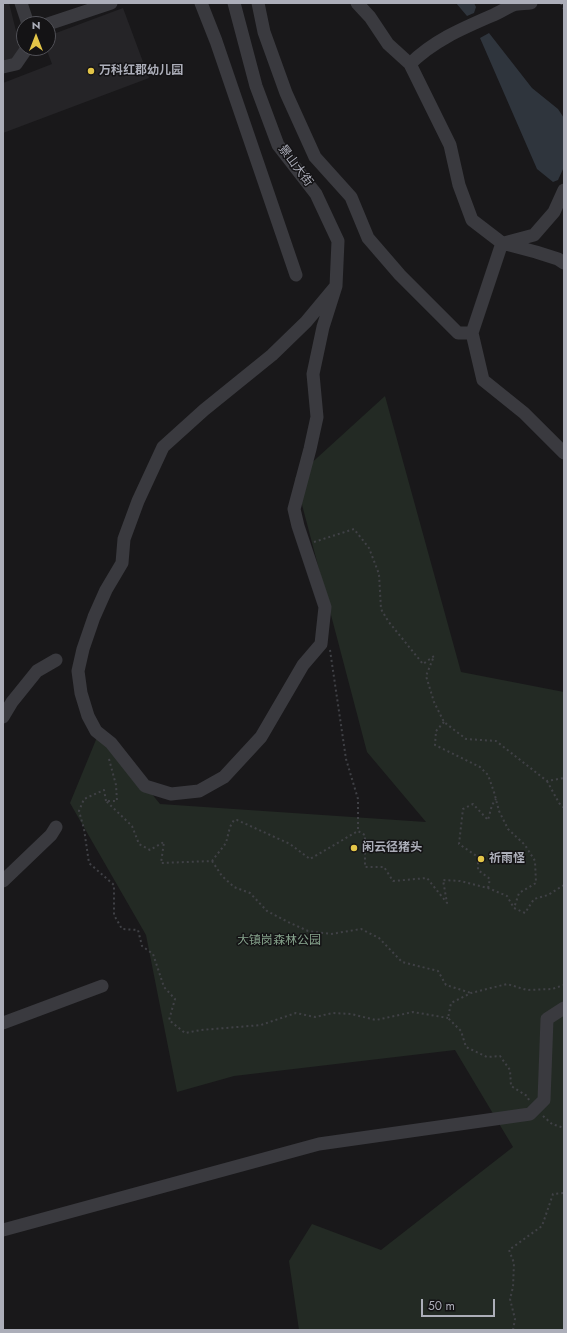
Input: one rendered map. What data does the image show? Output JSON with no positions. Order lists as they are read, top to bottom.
{
  "streets": {
    "street": ["景山大街"]
  },
  "parks": ["大镇岗森林公园"],
  "places": ["万科红郡幼儿园", "闲云径猪头", "祈雨怪"],
  "scale_bar": "50 m",
  "north": "top"
}
